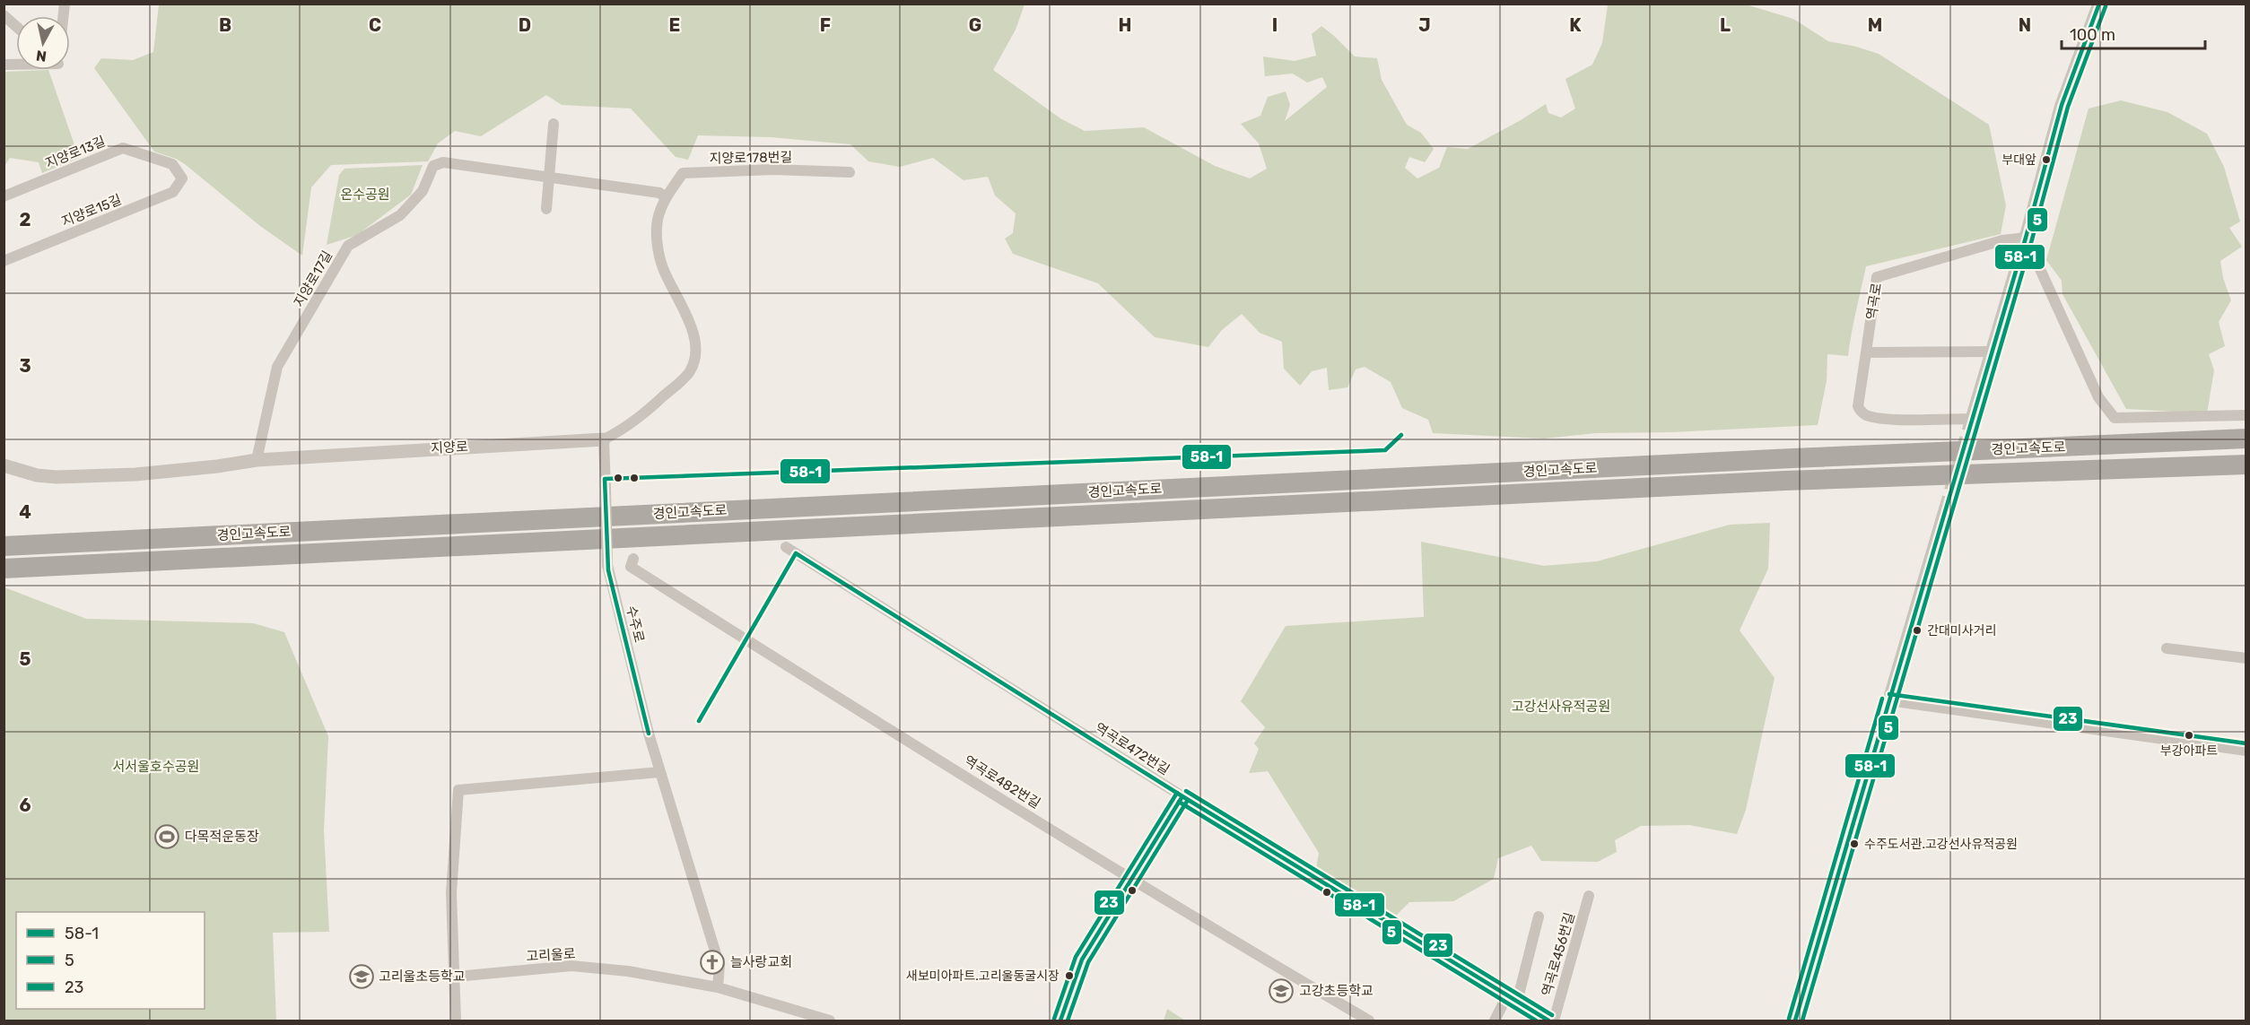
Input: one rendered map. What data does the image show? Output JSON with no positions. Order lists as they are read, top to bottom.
{
  "streets": {
    "highway": ["경인고속도로"],
    "street": [
      "지양로13길",
      "지양로178번길",
      "지양로15길",
      "지양로17길",
      "역곡로",
      "지양로",
      "수주로",
      "역곡로472번길",
      "역곡로482번길",
      "역곡로456번길",
      "고리울로"
    ]
  },
  "crossings": [
    ["지양로13길", "지양로15길"],
    ["지양로178번길", "지양로17길"],
    ["지양로178번길", "지양로"],
    ["지양로17길", "지양로"],
    ["지양로", "수주로"],
    ["수주로", "고리울로"],
    ["역곡로472번길", "역곡로456번길"]
  ],
  "parks": ["온수공원", "고강선사유적공원", "서서울호수공원"],
  "places": {
    "other": [
      "부대앞",
      "간대미사거리",
      "부강아파트",
      "수주도서관.고강선사유적공원",
      "새보미아파트.고리울동굴시장"
    ],
    "sports": ["다목적운동장"],
    "church": ["늘사랑교회"],
    "school or university": ["고리울초등학교", "고강초등학교"]
  },
  "lines": ["transit line 58-1", "transit line 5", "transit line 23"],
  "legend": ["58-1", "5", "23"],
  "scale_bar": "100 m",
  "north": "bottom",
  "grid": {
    "columns": [
      "B",
      "C",
      "D",
      "E",
      "F",
      "G",
      "H",
      "I",
      "J",
      "K",
      "L",
      "M",
      "N"
    ],
    "rows": [
      "2",
      "3",
      "4",
      "5",
      "6"
    ]
  }
}
